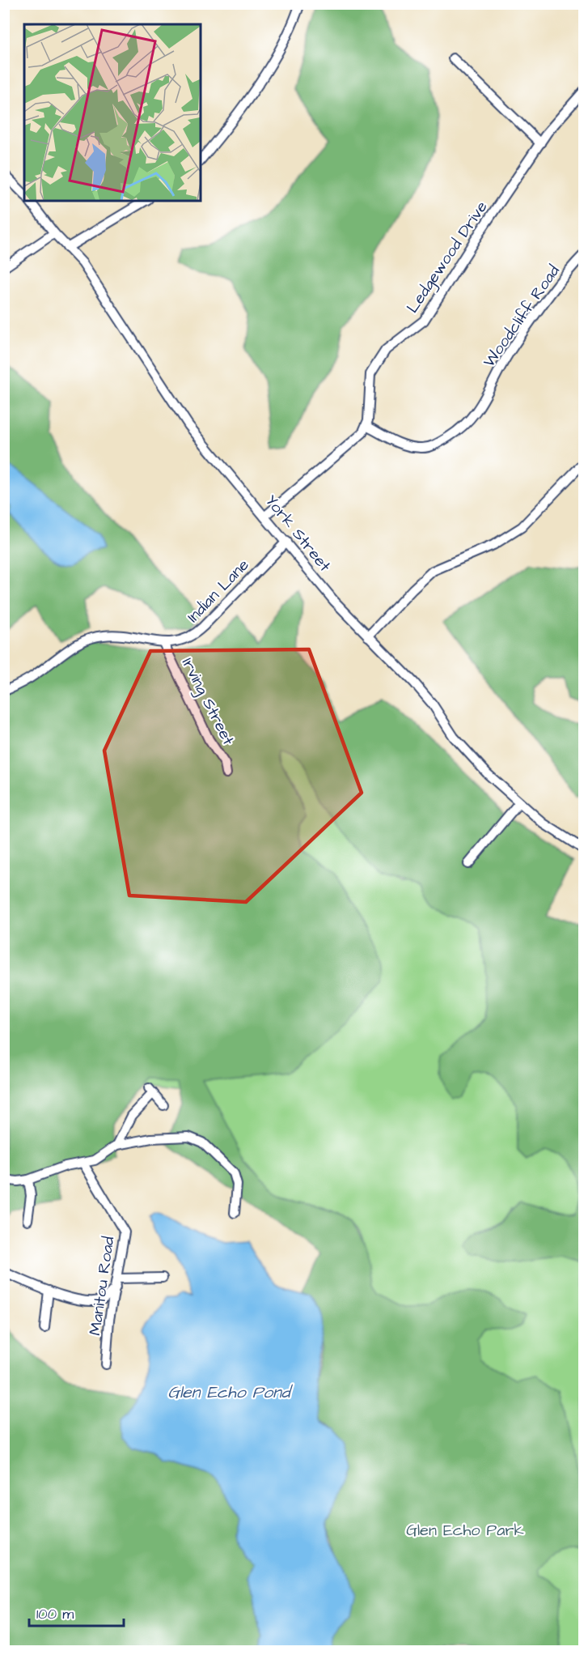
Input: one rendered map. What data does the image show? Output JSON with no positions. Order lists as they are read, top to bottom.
{
  "streets": {
    "street": [
      "Ledgewood Drive",
      "Woodcliff Road",
      "York Street",
      "Indian Lane",
      "Irving Street",
      "Manitou Road"
    ]
  },
  "crossings": [
    ["Ledgewood Drive", "Woodcliff Road"],
    ["York Street", "Indian Lane"],
    ["Indian Lane", "Irving Street"]
  ],
  "water": ["Glen Echo Pond"],
  "parks": ["Glen Echo Park"],
  "scale_bar": "100 m"
}
